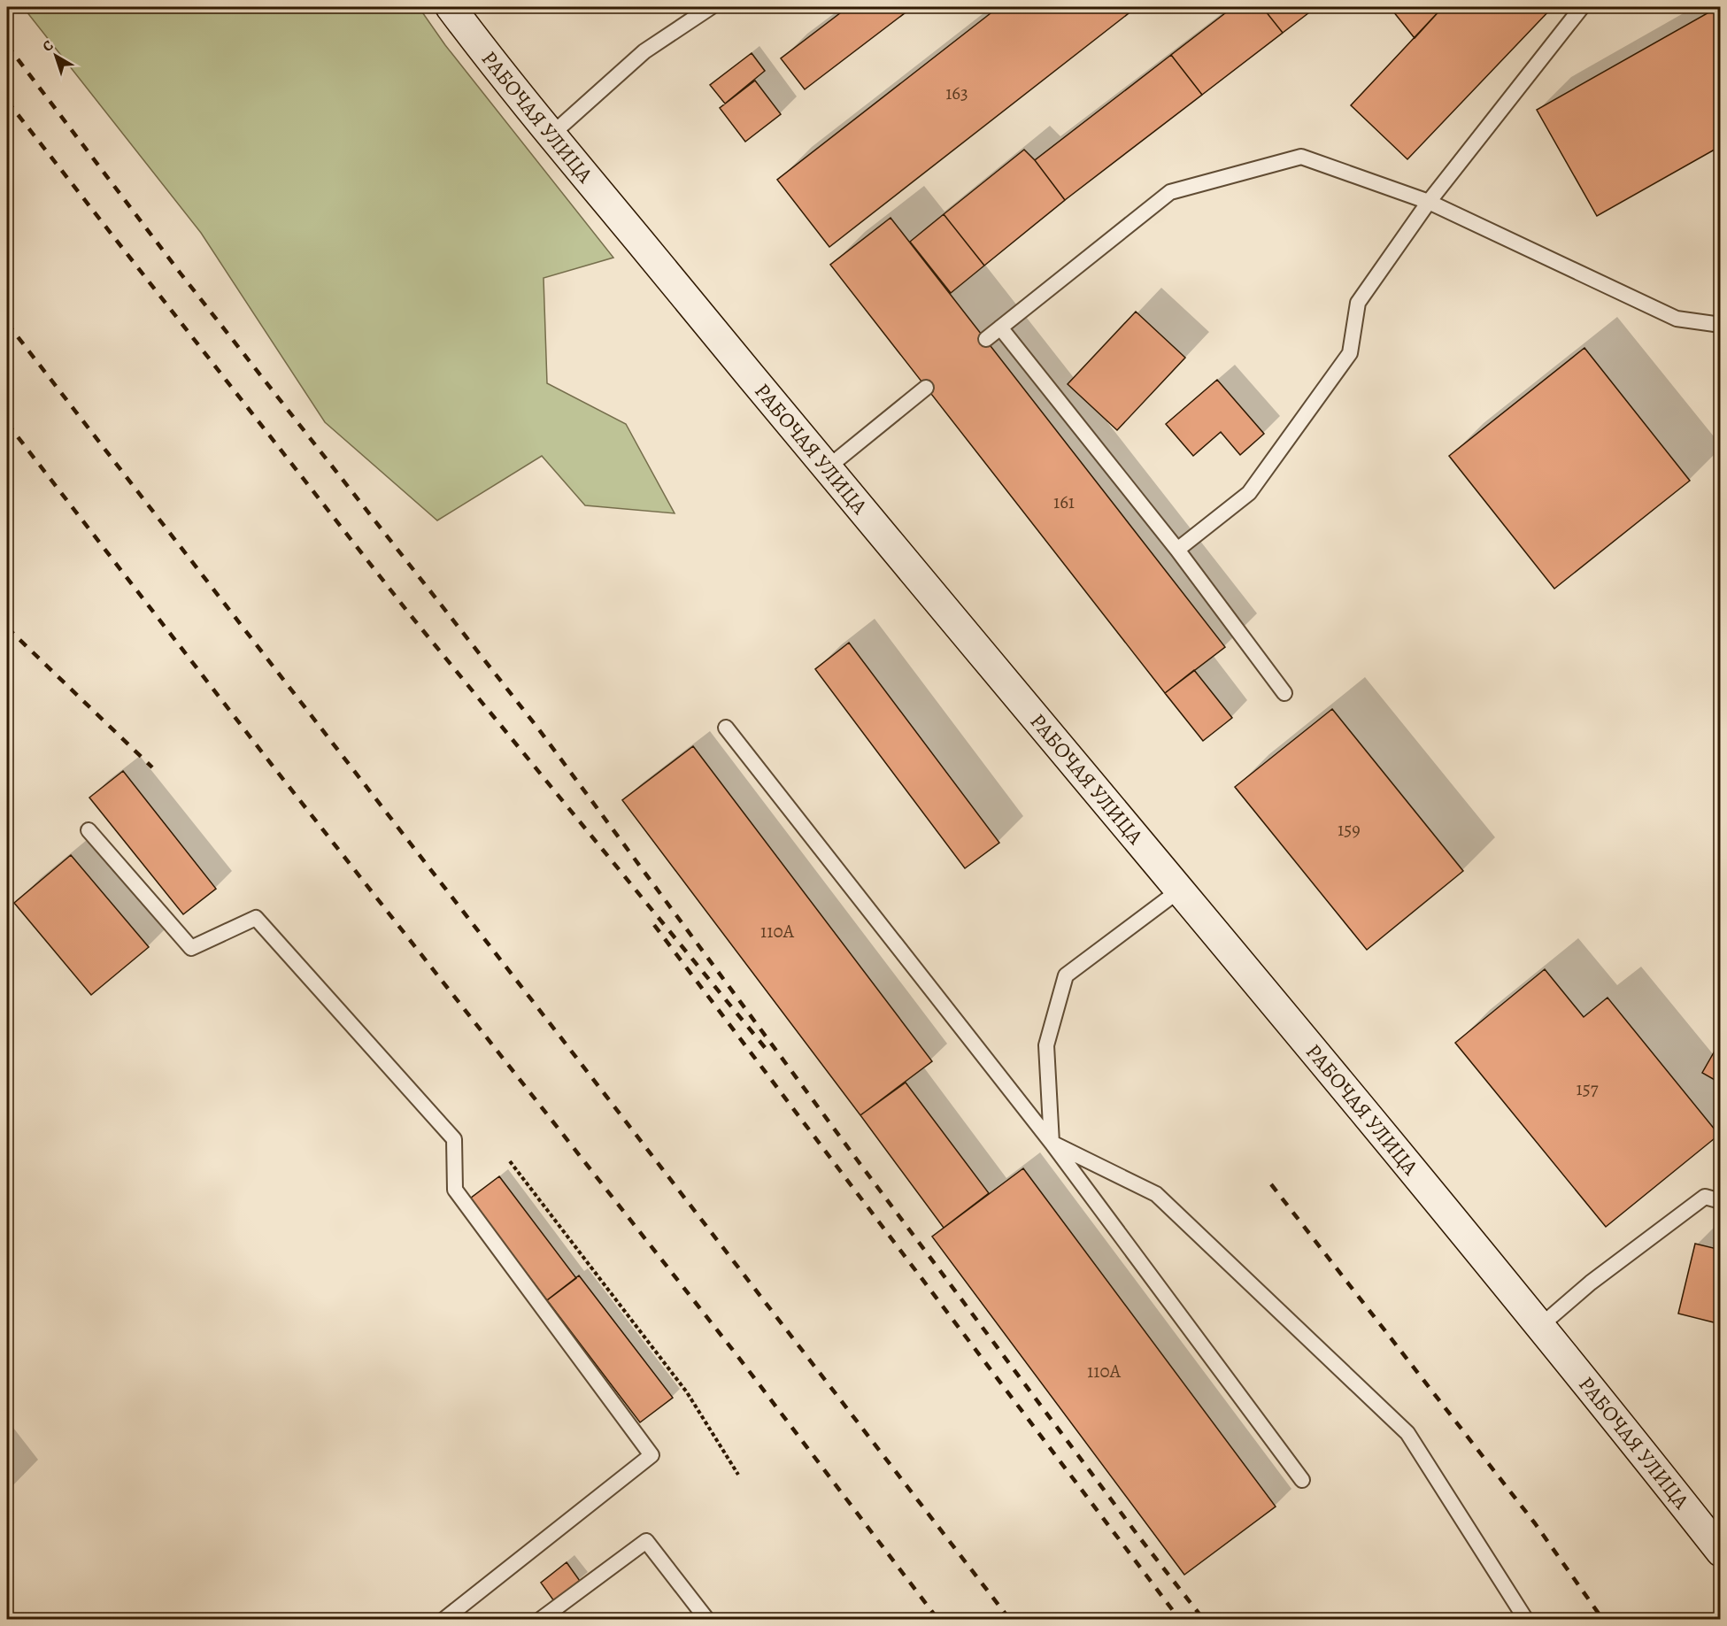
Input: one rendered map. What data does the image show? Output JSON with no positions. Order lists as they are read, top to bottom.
{
  "streets": {
    "street": ["РАБОЧАЯ УЛИЦА"]
  },
  "house_numbers": [
    "163",
    "161",
    "159",
    "110А",
    "157",
    "110А"
  ],
  "north": "top left"
}
